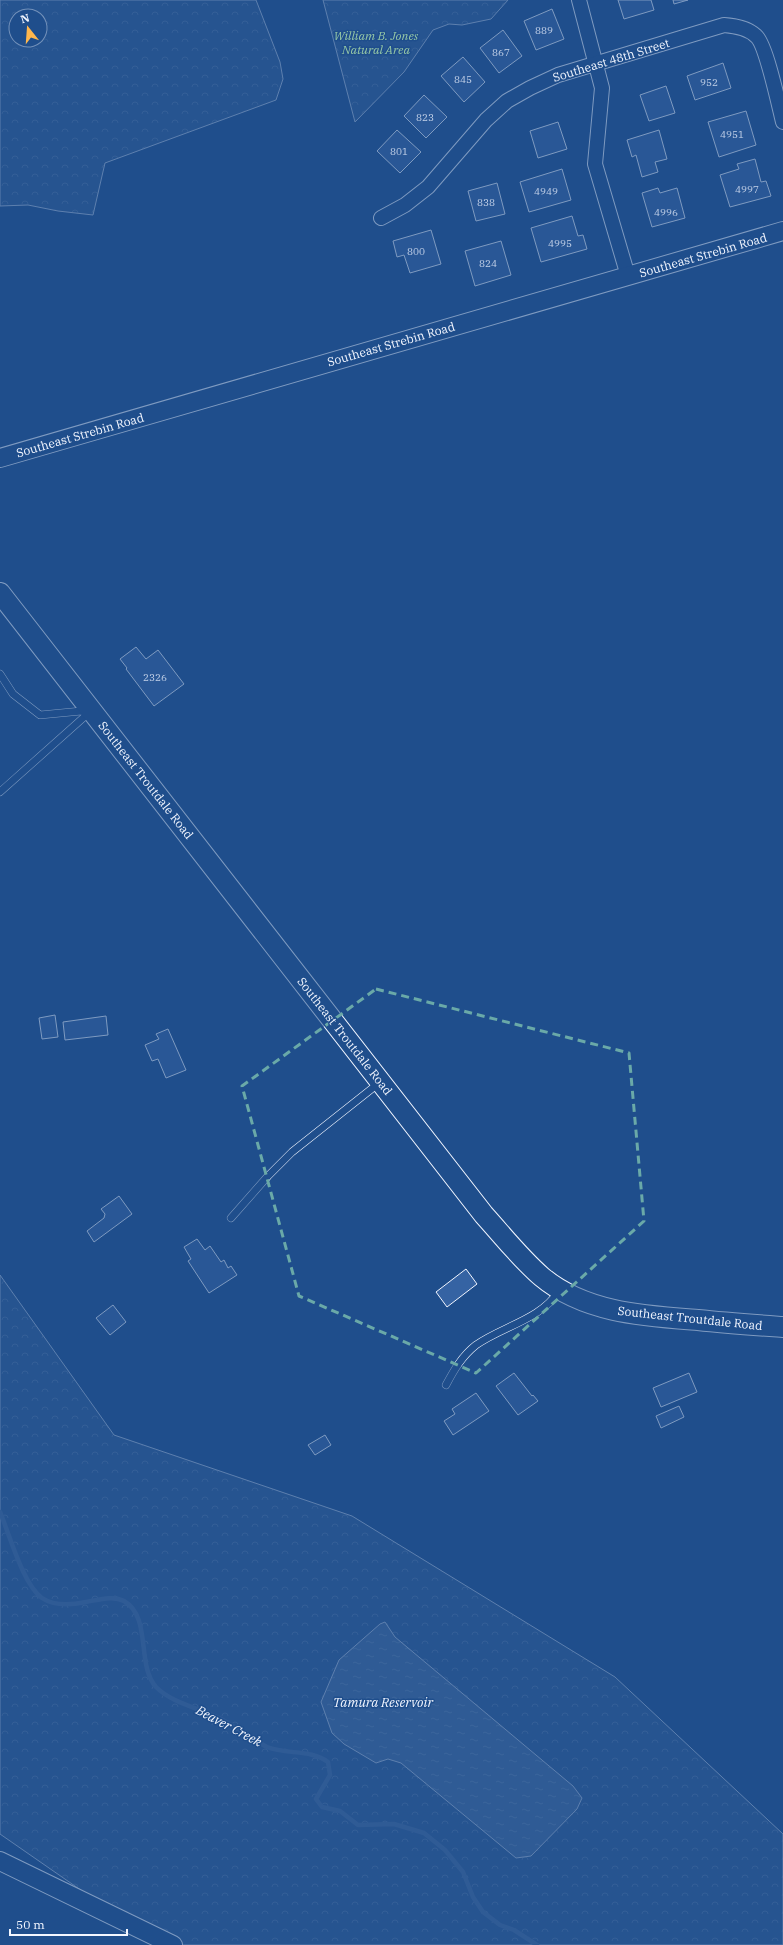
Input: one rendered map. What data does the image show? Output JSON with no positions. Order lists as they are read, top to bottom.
{
  "streets": {
    "main road": ["Southeast Troutdale Road"],
    "street": ["Southeast 48th Street", "Southeast Strebin Road"]
  },
  "water": ["Tamura Reservoir", "Beaver Creek"],
  "parks": ["William B. Jones Natural Area"],
  "house_numbers": [
    "889",
    "867",
    "845",
    "952",
    "823",
    "4951",
    "801",
    "4997",
    "4949",
    "838",
    "4996",
    "4995",
    "800",
    "824",
    "2326"
  ],
  "scale_bar": "50 m",
  "north": "top"
}
